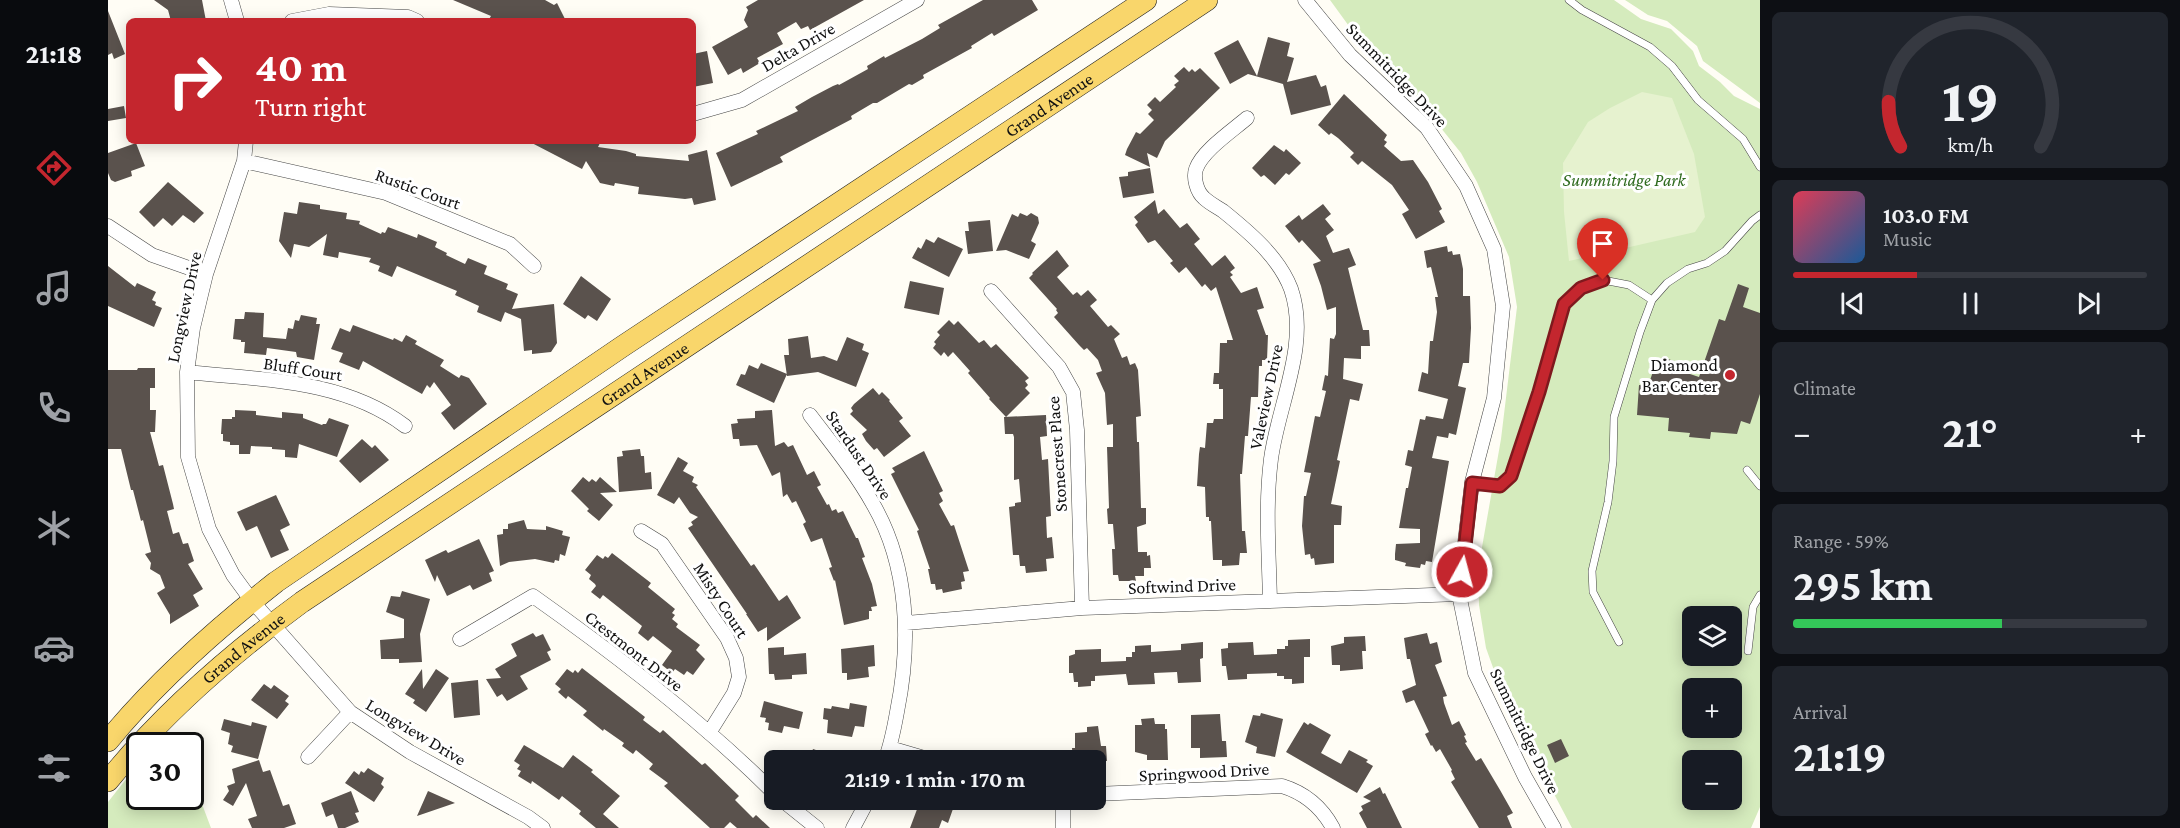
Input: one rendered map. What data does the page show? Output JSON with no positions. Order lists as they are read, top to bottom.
{
  "streets": {
    "main road": ["Grand Avenue"],
    "street": [
      "Delta Drive",
      "Summitridge Drive",
      "Rustic Court",
      "Longview Drive",
      "Bluff Court",
      "Valeview Drive",
      "Stonecrest Place",
      "Stardust Drive",
      "Softwind Drive",
      "Misty Court",
      "Crestmont Drive",
      "Springwood Drive"
    ]
  },
  "crossings": [
    ["Summitridge Drive", "Softwind Drive"],
    ["Grand Avenue", "Longview Drive"],
    ["Rustic Court", "Longview Drive"],
    ["Longview Drive", "Bluff Court"],
    ["Valeview Drive", "Softwind Drive"],
    ["Stonecrest Place", "Softwind Drive"],
    ["Stardust Drive", "Softwind Drive"],
    ["Misty Court", "Crestmont Drive"]
  ],
  "parks": ["Summitridge Park"],
  "places": ["Diamond Bar Center"],
  "page": {
    "tabs": "21:18",
    "turn": ["40 m", "Turn right"],
    "song": ["103.0 FM", "Music"],
    "tile": [
      "Climate",
      ["Range · 59%", "295 km"],
      ["Arrival", "21:19"]
    ],
    "heat": ["−", "21°", "+"],
    "map_buttons": ["+", "−"],
    "limit": "30",
    "trip": "21:19 · 1 min · 170 m",
    "gauge": ["19", "km/h"]
  }
}
